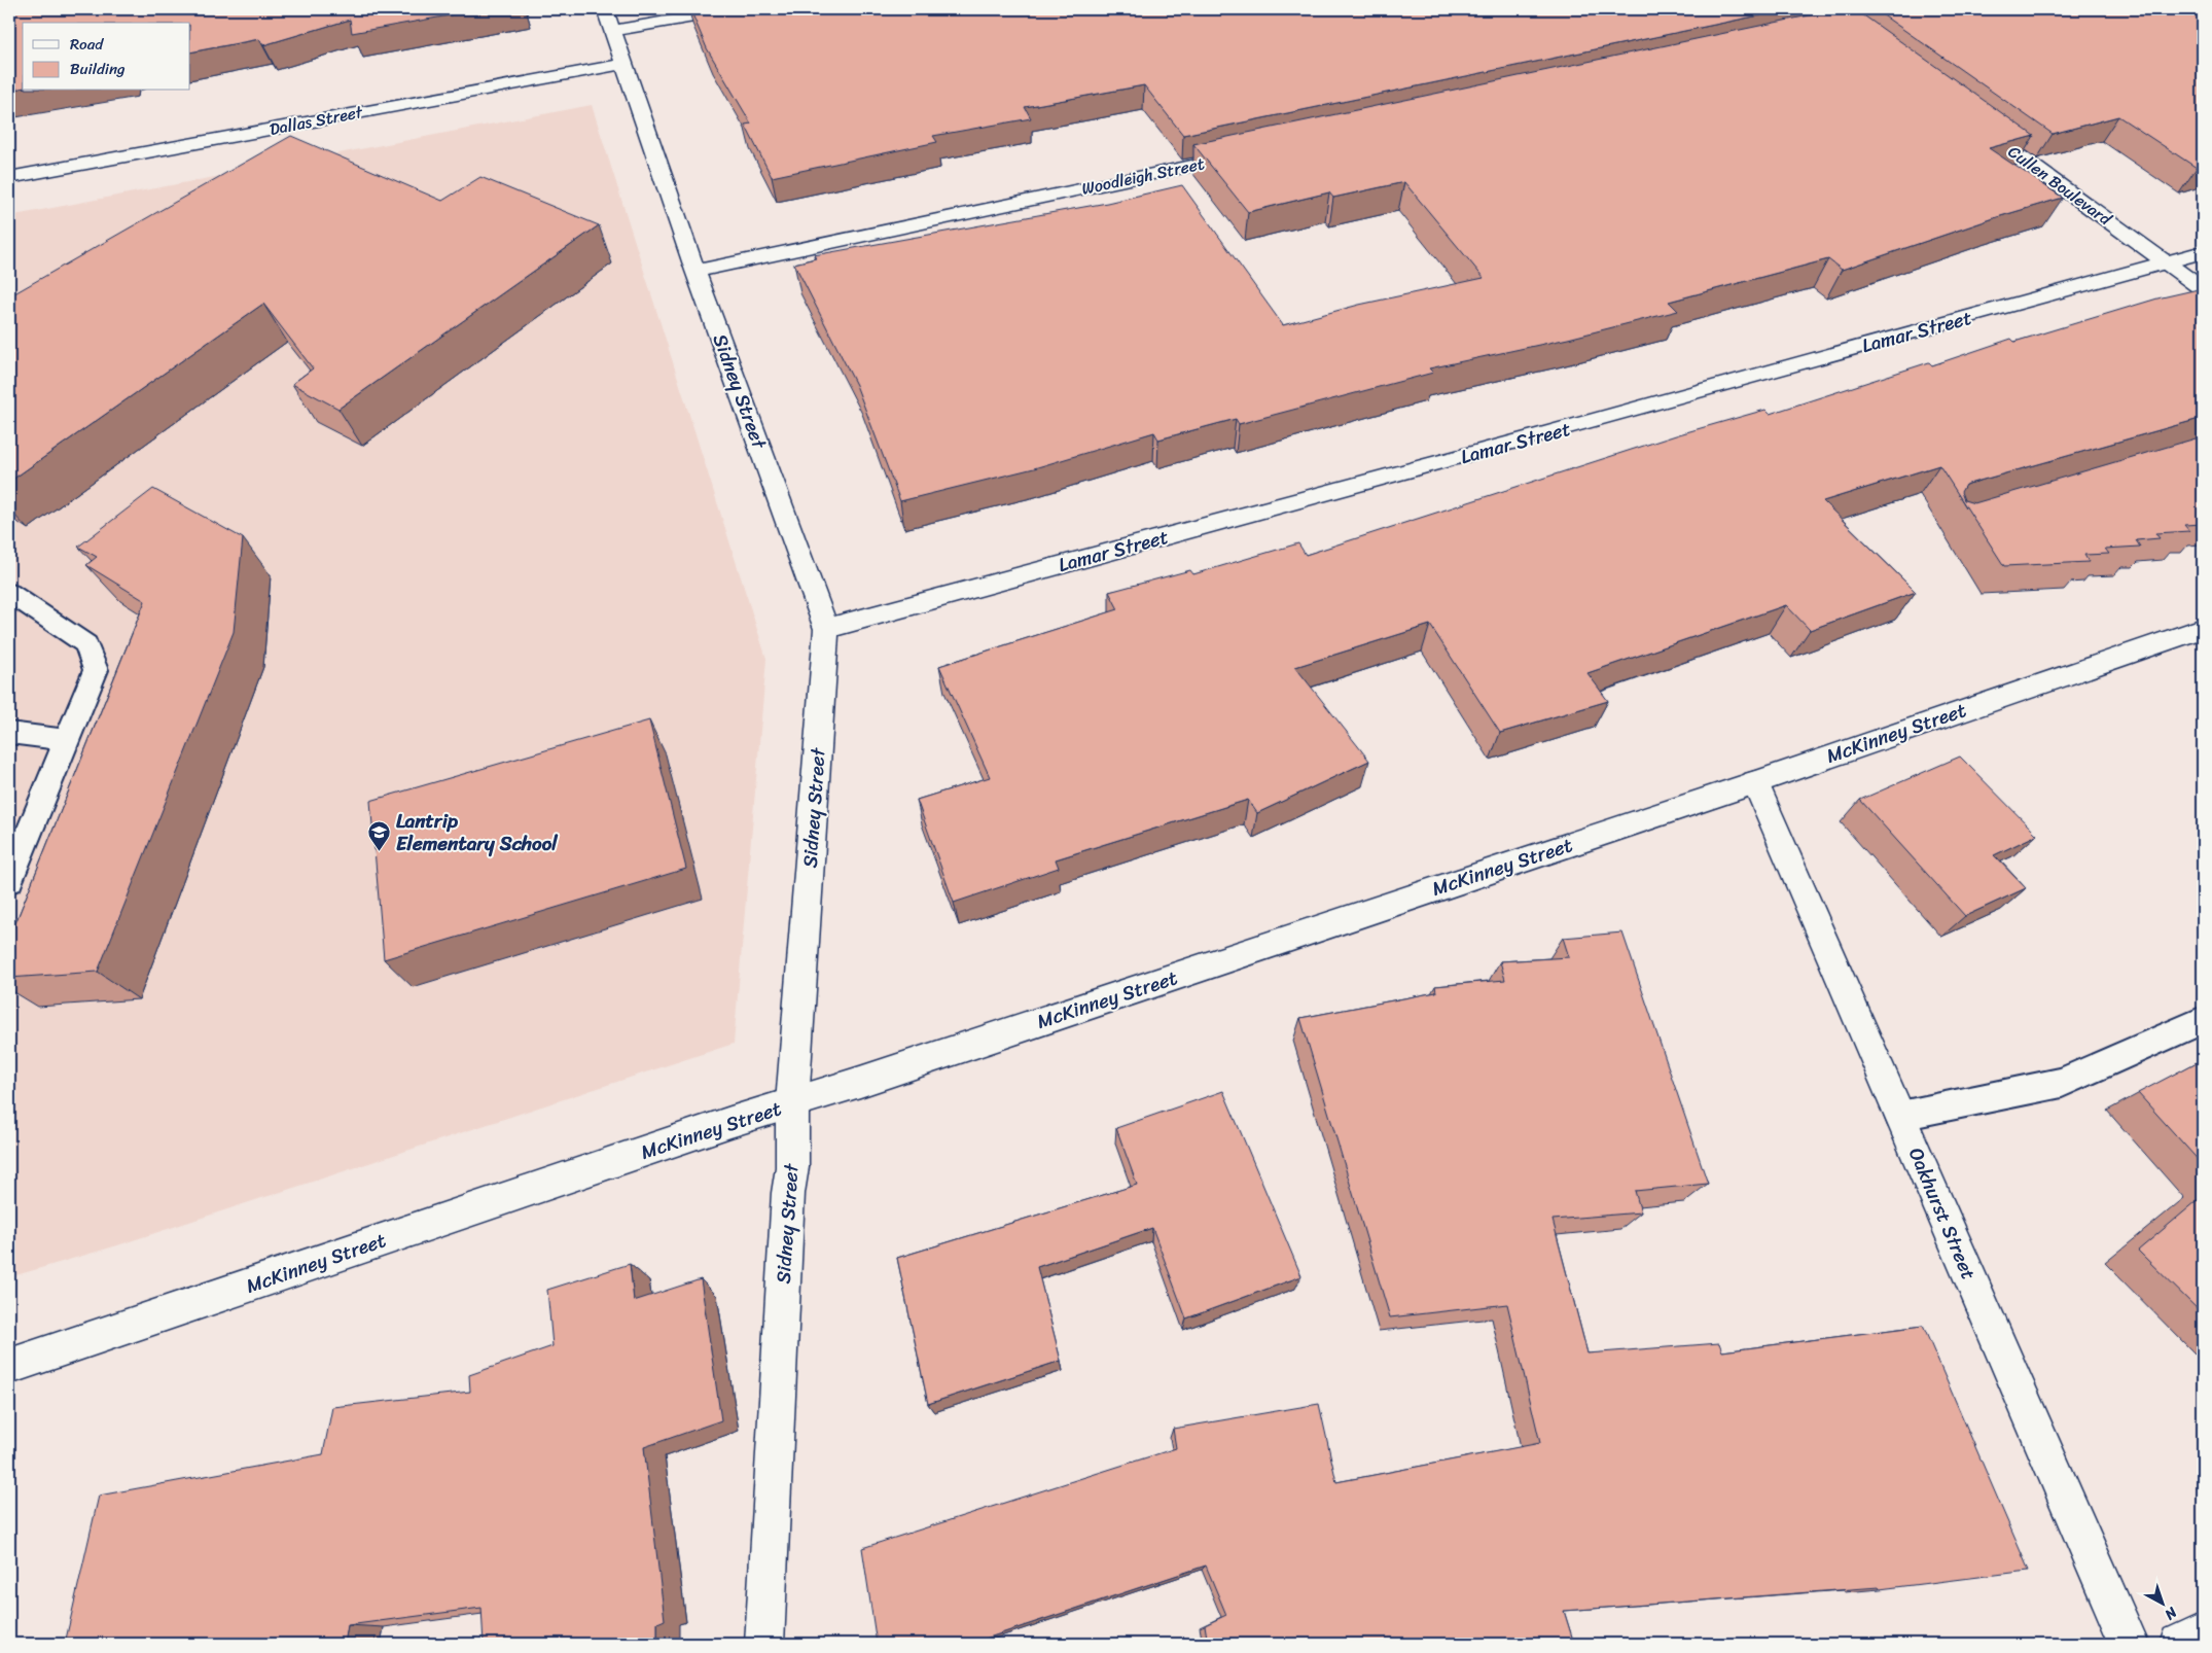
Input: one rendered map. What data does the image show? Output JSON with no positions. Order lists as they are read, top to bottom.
{
  "streets": {
    "street": [
      "Dallas Street",
      "Woodleigh Street",
      "Cullen Boulevard",
      "Lamar Street",
      "Sidney Street",
      "McKinney Street",
      "Oakhurst Street"
    ]
  },
  "crossings": [
    ["Dallas Street", "Sidney Street"],
    ["Woodleigh Street", "Sidney Street"],
    ["Cullen Boulevard", "Lamar Street"],
    ["Lamar Street", "Sidney Street"],
    ["Sidney Street", "McKinney Street"],
    ["McKinney Street", "Oakhurst Street"]
  ],
  "places": {
    "school or university": ["Lantrip Elementary School"]
  },
  "legend": ["Road", "Building"],
  "north": "bottom right"
}
